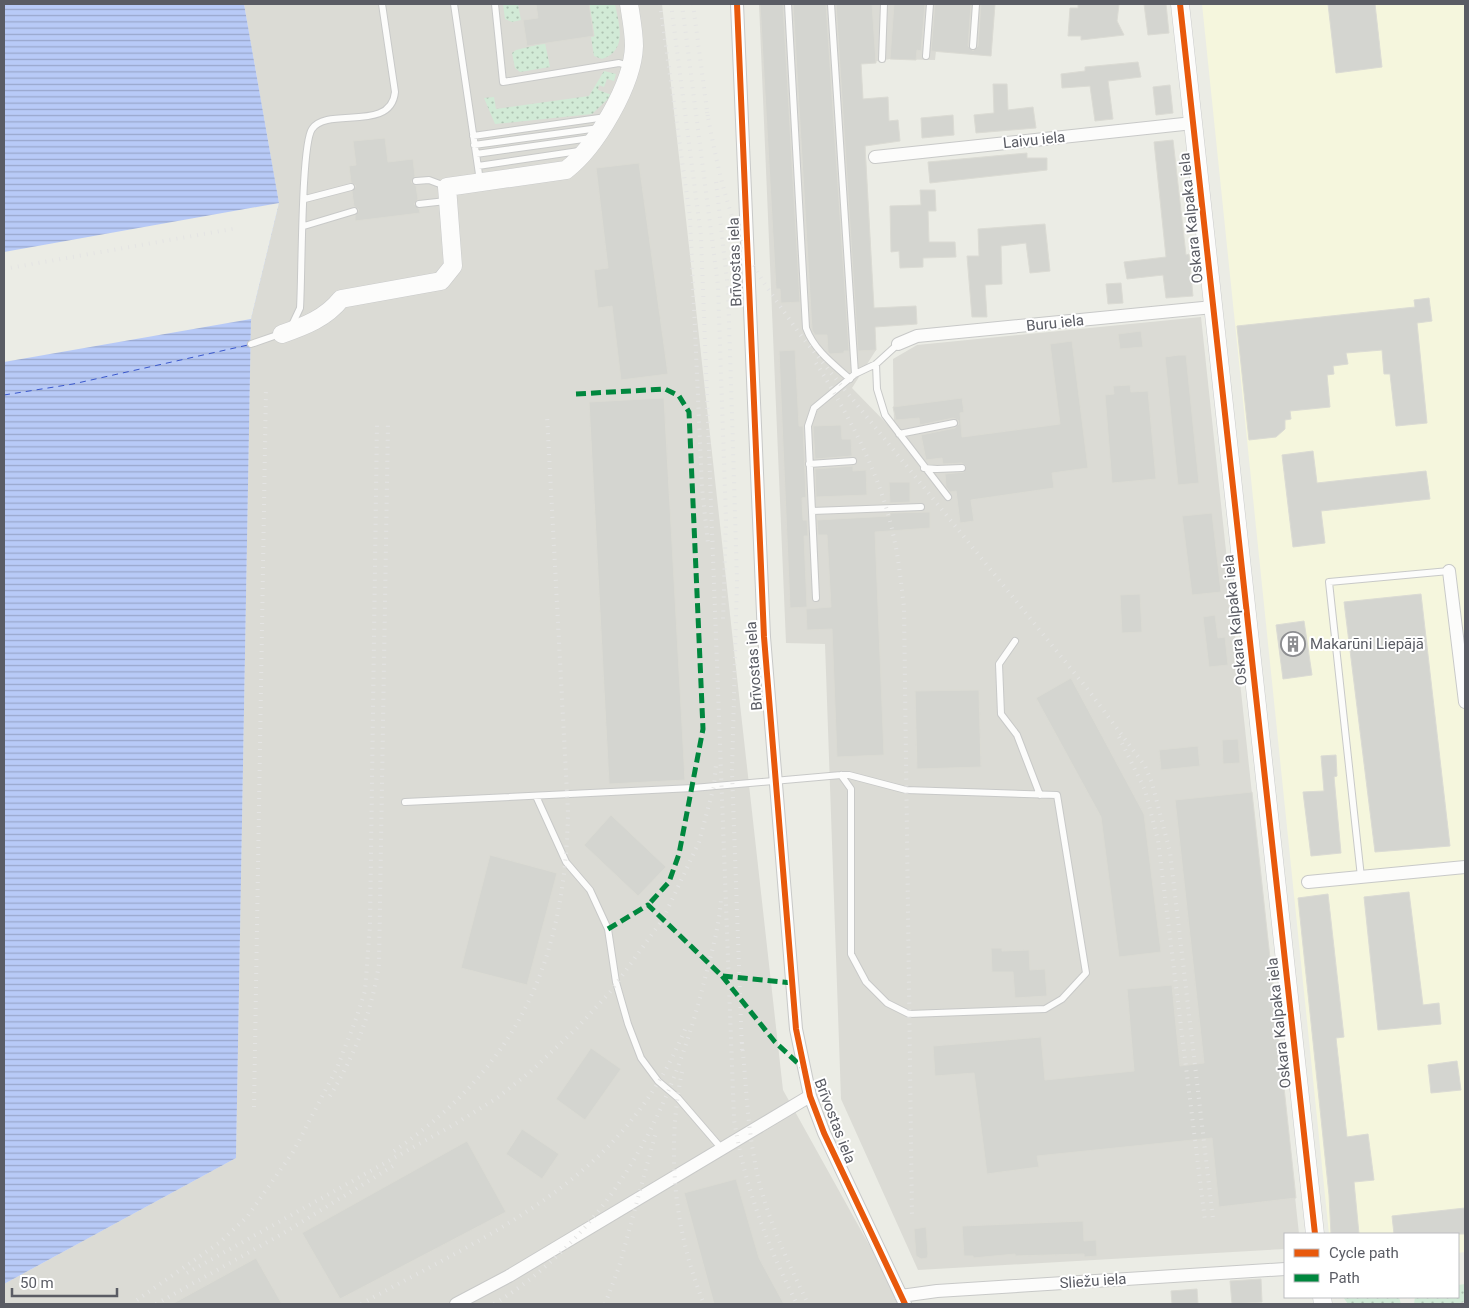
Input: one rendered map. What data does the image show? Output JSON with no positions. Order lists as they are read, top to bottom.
{
  "streets": {
    "main road": ["Oskara Kalpaka iela"],
    "street": [
      "Laivu iela",
      "Brīvostas iela",
      "Buru iela",
      "Sliežu iela"
    ]
  },
  "crossings": [
    ["Laivu iela", "Oskara Kalpaka iela"],
    ["Oskara Kalpaka iela", "Buru iela"],
    ["Brīvostas iela", "Sliežu iela"]
  ],
  "places": {
    "building": ["Makarūni Liepājā"]
  },
  "legend": ["Cycle path", "Path"],
  "scale_bar": "50 m"
}
